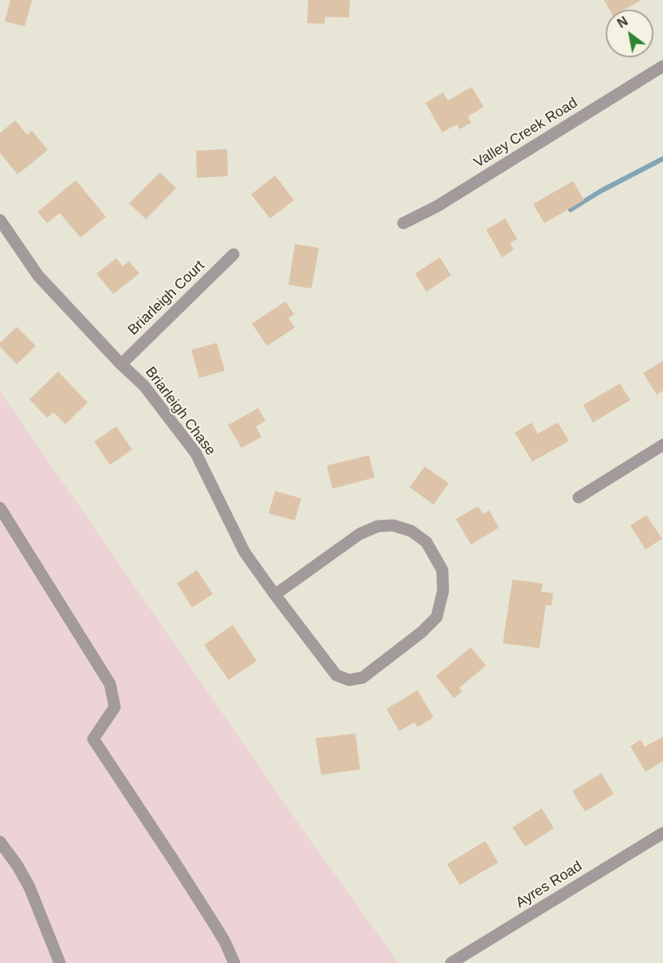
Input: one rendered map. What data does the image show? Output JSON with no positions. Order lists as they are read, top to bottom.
{
  "streets": {
    "street": [
      "Valley Creek Road",
      "Briarleigh Court",
      "Briarleigh Chase",
      "Ayres Road"
    ]
  },
  "crossings": [
    ["Briarleigh Court", "Briarleigh Chase"]
  ],
  "north": "top left"
}
